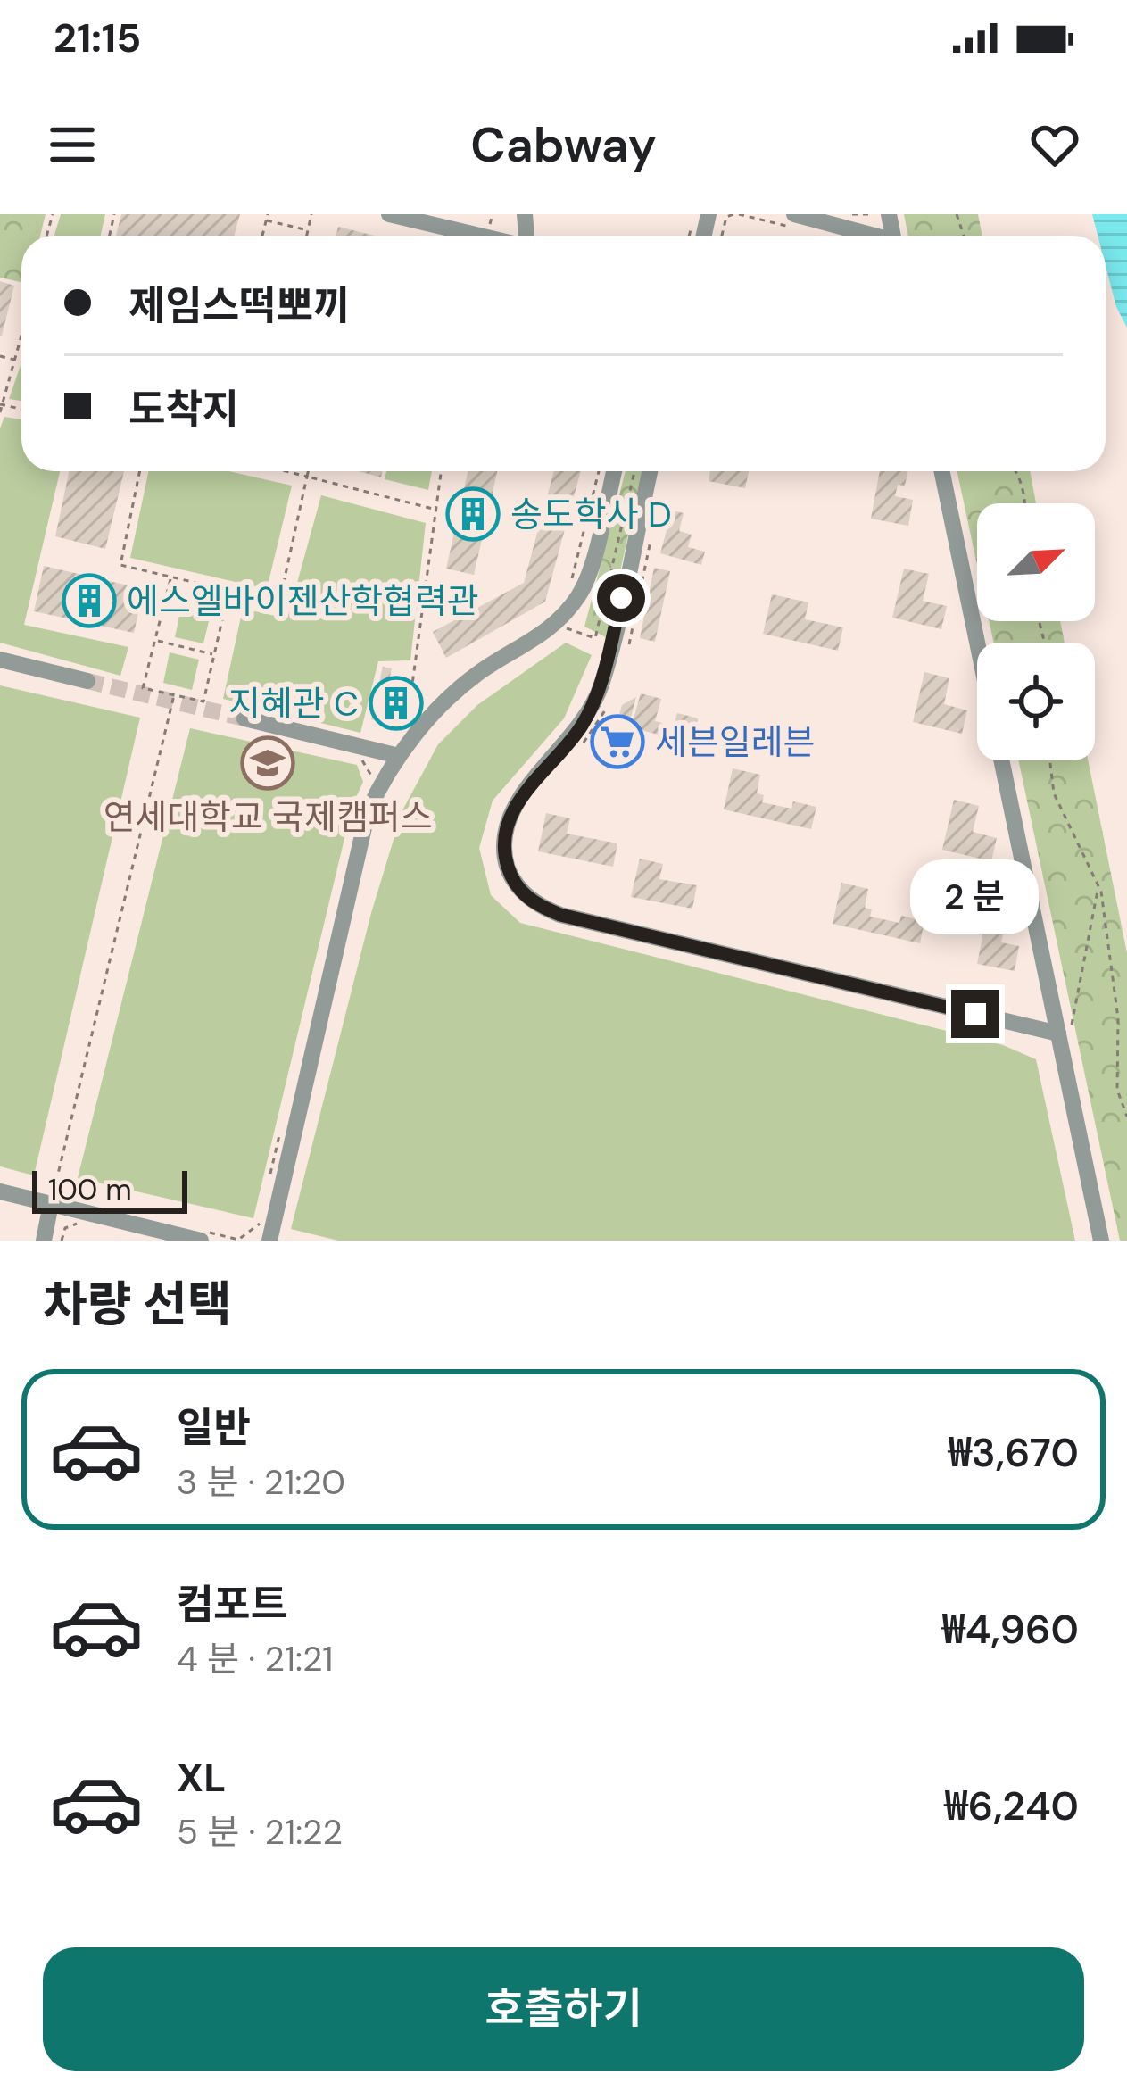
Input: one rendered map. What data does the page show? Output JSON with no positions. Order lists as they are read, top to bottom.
{
  "places": {
    "building": ["송도학사 D", "에스엘바이젠산학협력관", "지혜관 C"],
    "supermarket": ["세븐일레븐"],
    "school or university": ["연세대학교 국제캠퍼스"]
  },
  "scale_bar": "100 m",
  "north": "top right",
  "page": {
    "status": "21:15",
    "header": "Cabway",
    "banner": ["제임스떡뽀끼", "도착지"],
    "bubble": "2 분",
    "scale": "100 m",
    "heading": "차량 선택",
    "list": [
      {
        "name": "일반",
        "note": "3 분 · 21:20",
        "value": "₩3,670"
      },
      {
        "name": "컴포트",
        "note": "4 분 · 21:21",
        "value": "₩4,960"
      },
      {
        "name": "XL",
        "note": "5 분 · 21:22",
        "value": "₩6,240"
      }
    ],
    "buttons": "호출하기"
  }
}
